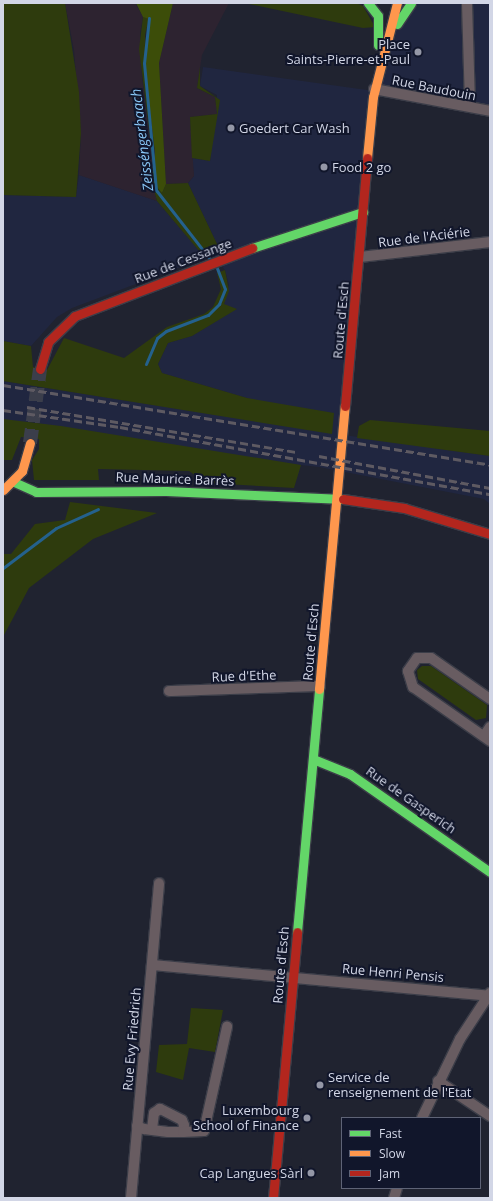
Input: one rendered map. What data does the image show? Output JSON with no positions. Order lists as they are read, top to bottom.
{
  "streets": {
    "main road": [
      "Rue de Cessange",
      "Route d'Esch",
      "Rue Maurice Barrès",
      "Rue de Gasperich"
    ],
    "street": [
      "Rue Baudouin",
      "Rue de l'Aciérie",
      "Rue d'Ethe",
      "Rue Henri Pensis",
      "Rue Evy Friedrich"
    ]
  },
  "crossings": [
    ["Rue Baudouin", "Route d'Esch"],
    ["Rue de l'Aciérie", "Route d'Esch"],
    ["Rue de Cessange", "Route d'Esch"],
    ["Route d'Esch", "Rue Maurice Barrès"],
    ["Route d'Esch", "Rue d'Ethe"],
    ["Route d'Esch", "Rue de Gasperich"],
    ["Route d'Esch", "Rue Henri Pensis"],
    ["Rue Henri Pensis", "Rue Evy Friedrich"]
  ],
  "water": ["Zeisséngerbaach"],
  "places": [
    "Place Saints-Pierre-et-Paul",
    "Goedert Car Wash",
    "Food 2 go",
    "Service de renseignement de l'Etat",
    "Luxembourg School of Finance",
    "Cap Langues Sàrl"
  ],
  "legend": ["Fast", "Slow", "Jam"]
}
